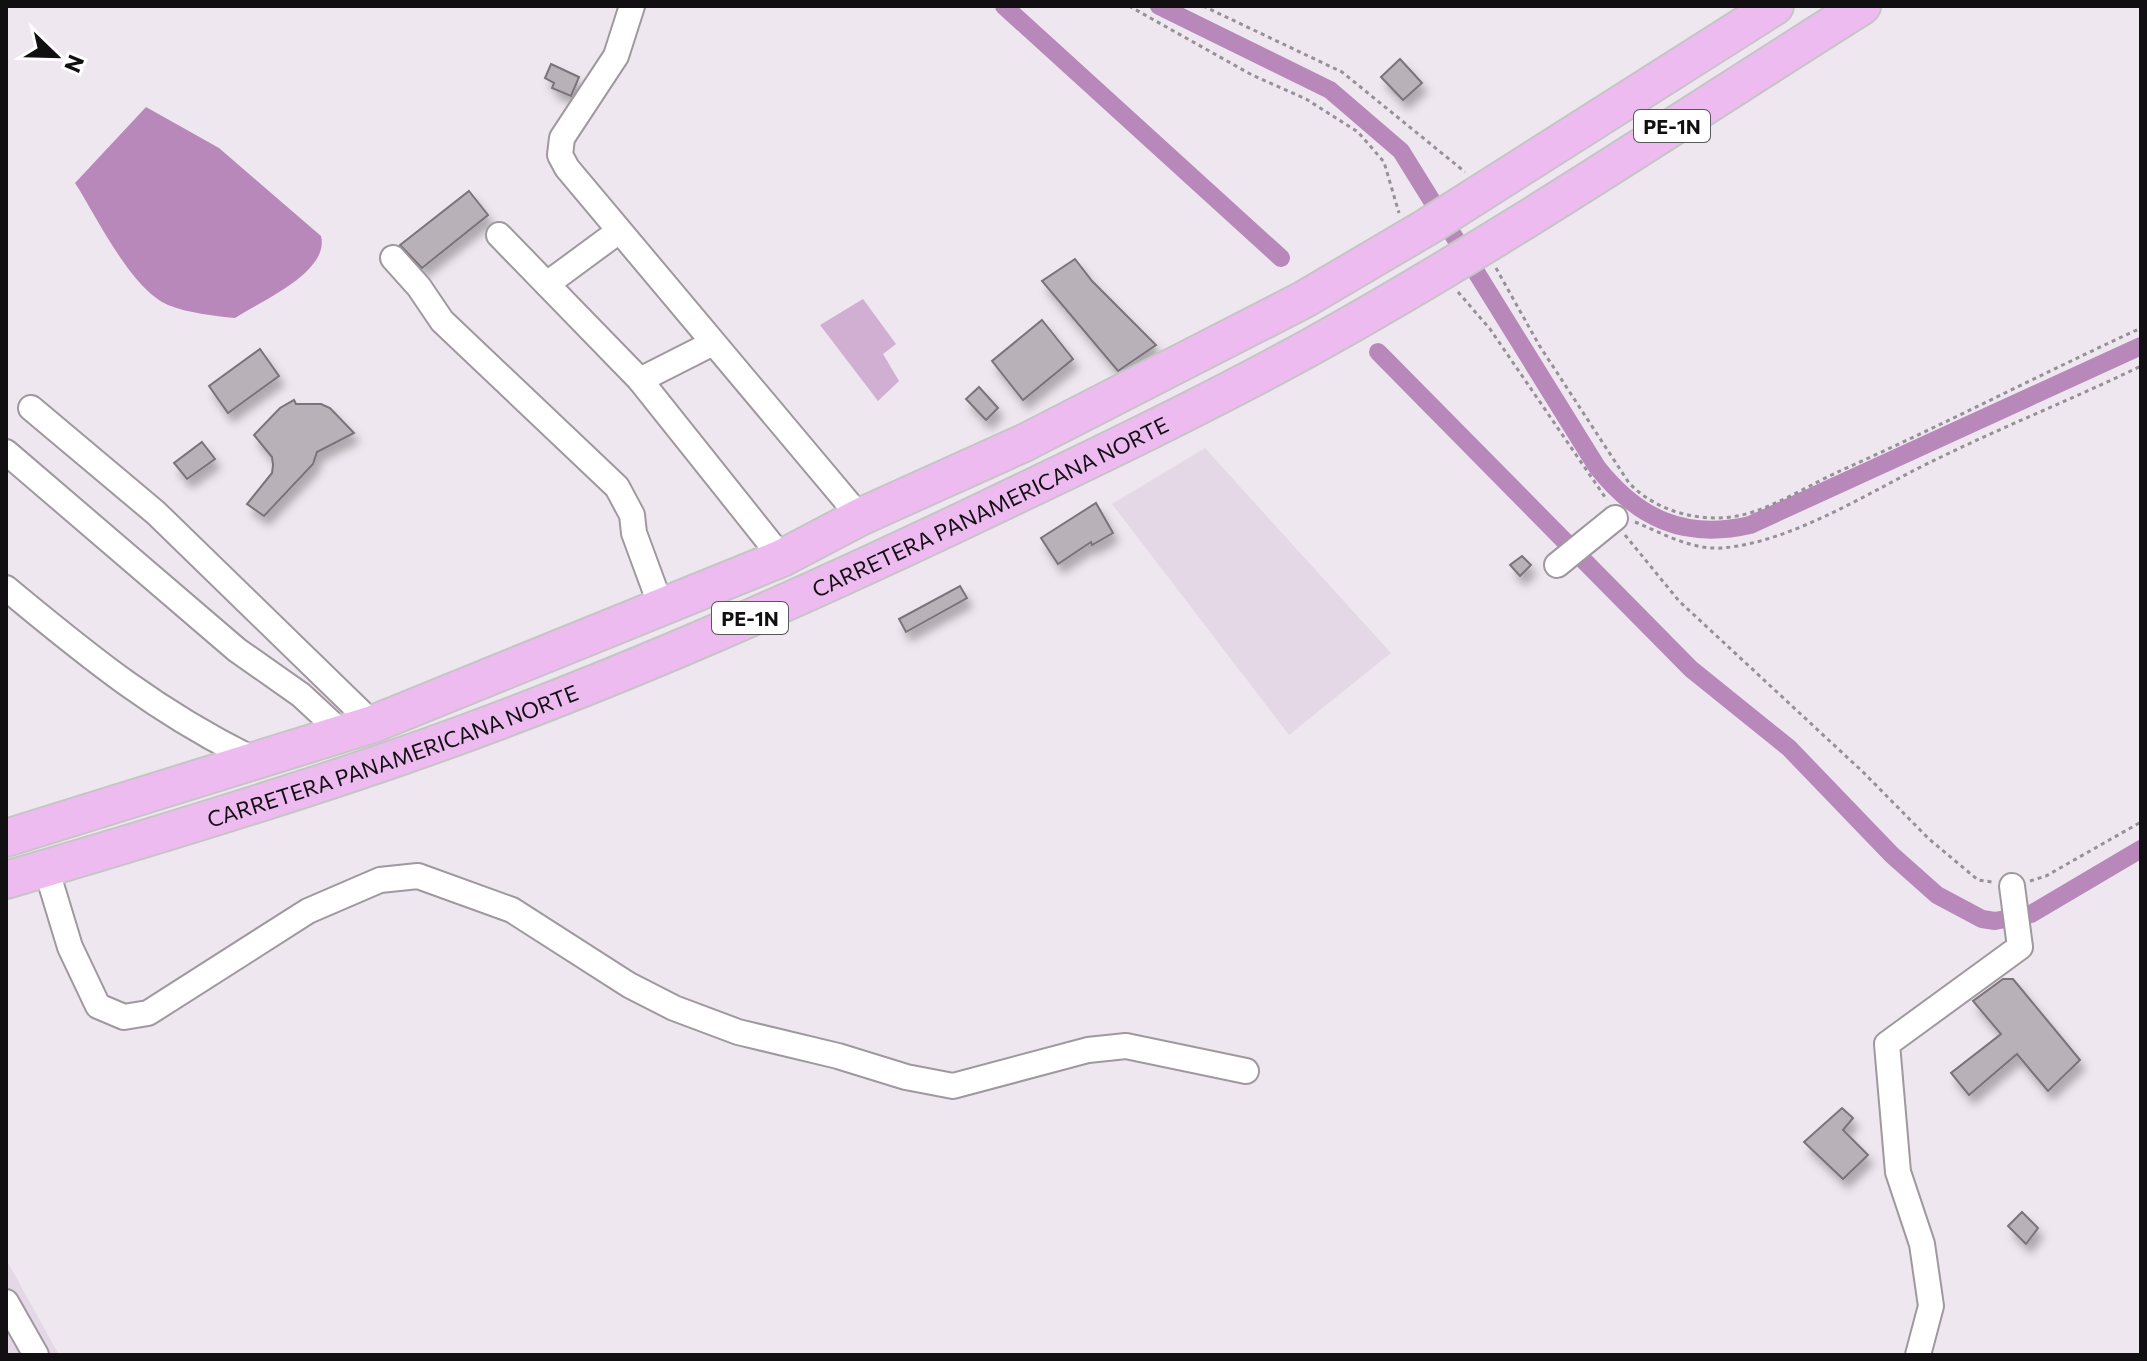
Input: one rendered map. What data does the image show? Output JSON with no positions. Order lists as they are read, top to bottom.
{
  "streets": {
    "highway": ["PE-1N", "CARRETERA PANAMERICANA NORTE"]
  },
  "north": "bottom right"
}
